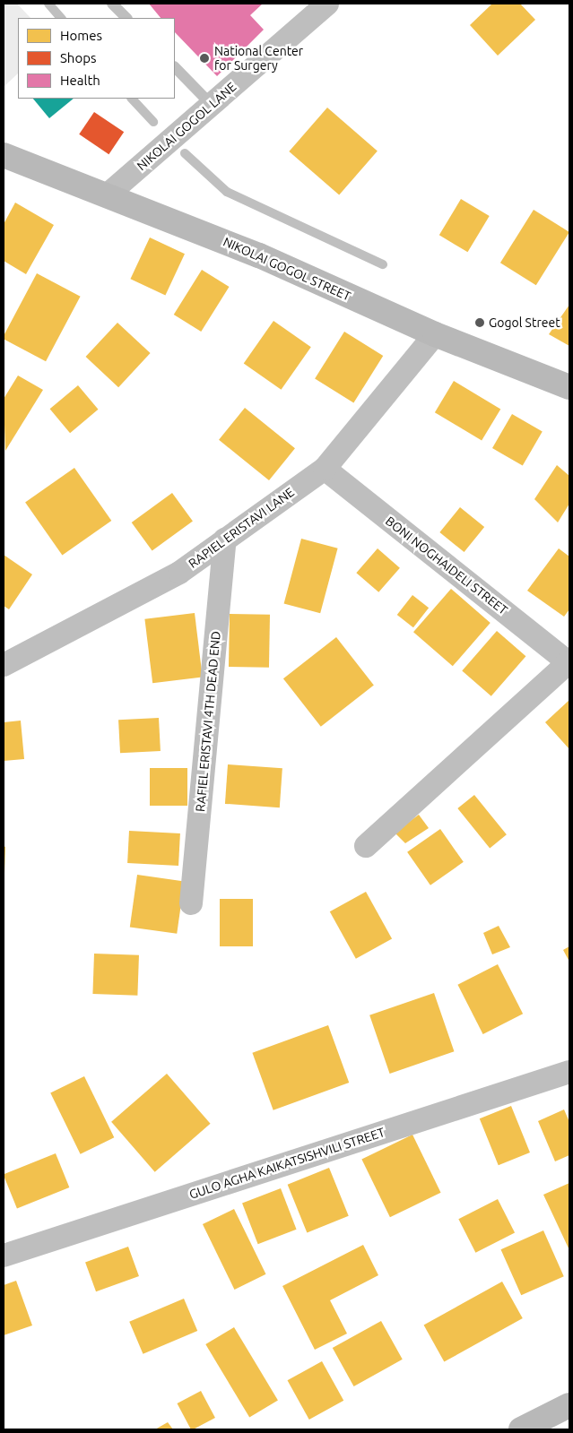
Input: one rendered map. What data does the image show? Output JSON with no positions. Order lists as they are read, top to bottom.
{
  "streets": {
    "street": [
      "NIKOLAI GOGOL LANE",
      "NIKOLAI GOGOL STREET",
      "RAPIEL ERISTAVI LANE",
      "BONI NOGHAIDELI STREET",
      "RAFIEL ERISTAVI 4TH DEAD END",
      "GULO AGHA KAIKATSISHVILI STREET"
    ]
  },
  "crossings": [
    ["NIKOLAI GOGOL LANE", "NIKOLAI GOGOL STREET"],
    ["NIKOLAI GOGOL STREET", "RAPIEL ERISTAVI LANE"],
    ["RAPIEL ERISTAVI LANE", "BONI NOGHAIDELI STREET"],
    ["RAPIEL ERISTAVI LANE", "RAFIEL ERISTAVI 4TH DEAD END"]
  ],
  "places": ["National Center for Surgery", "Gogol Street"],
  "legend": ["Homes", "Shops", "Health"]
}
